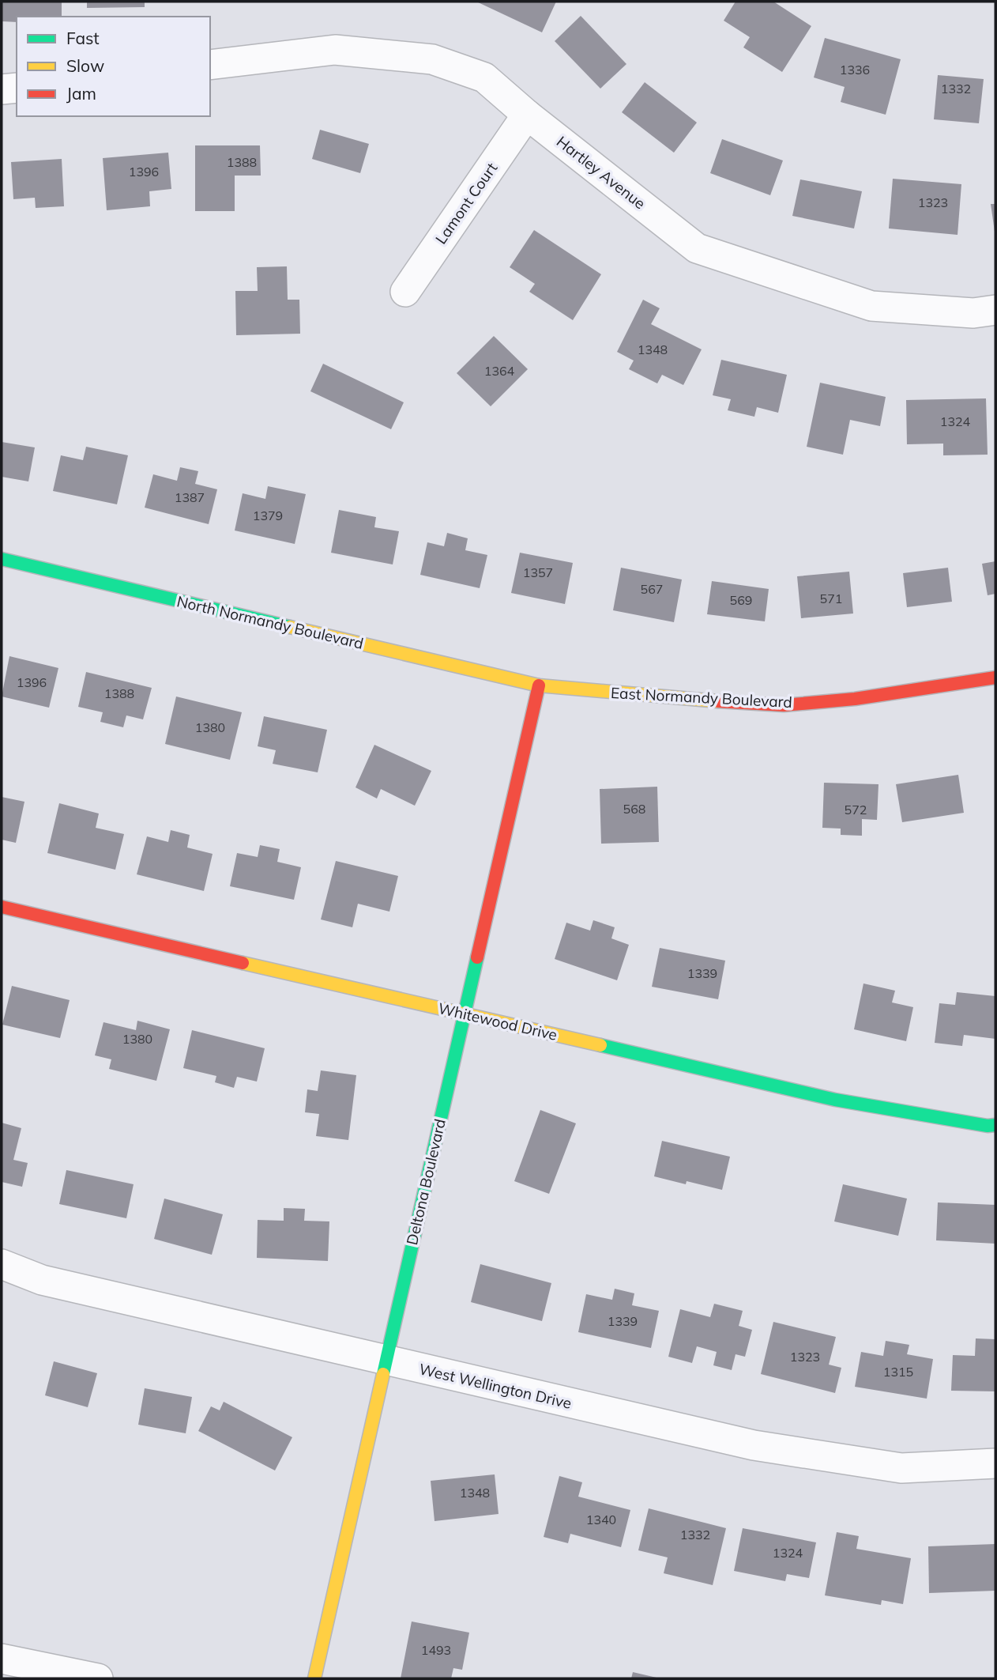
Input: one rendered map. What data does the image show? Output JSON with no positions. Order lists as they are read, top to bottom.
{
  "streets": {
    "street": [
      "Hartley Avenue",
      "Lamont Court",
      "North Normandy Boulevard",
      "East Normandy Boulevard",
      "Whitewood Drive",
      "Deltona Boulevard",
      "West Wellington Drive"
    ]
  },
  "crossings": [
    ["Hartley Avenue", "Lamont Court"],
    ["North Normandy Boulevard", "East Normandy Boulevard"],
    ["North Normandy Boulevard", "Deltona Boulevard"],
    ["East Normandy Boulevard", "Deltona Boulevard"],
    ["Whitewood Drive", "Deltona Boulevard"],
    ["Deltona Boulevard", "West Wellington Drive"]
  ],
  "house_numbers": [
    "1336",
    "1332",
    "1388",
    "1396",
    "1323",
    "1348",
    "1364",
    "1324",
    "1387",
    "1379",
    "1357",
    "567",
    "571",
    "569",
    "1396",
    "1388",
    "1380",
    "568",
    "572",
    "1339",
    "1380",
    "1339",
    "1323",
    "1315",
    "1348",
    "1340",
    "1332",
    "1324",
    "1493"
  ],
  "legend": ["Fast", "Slow", "Jam"]
}
